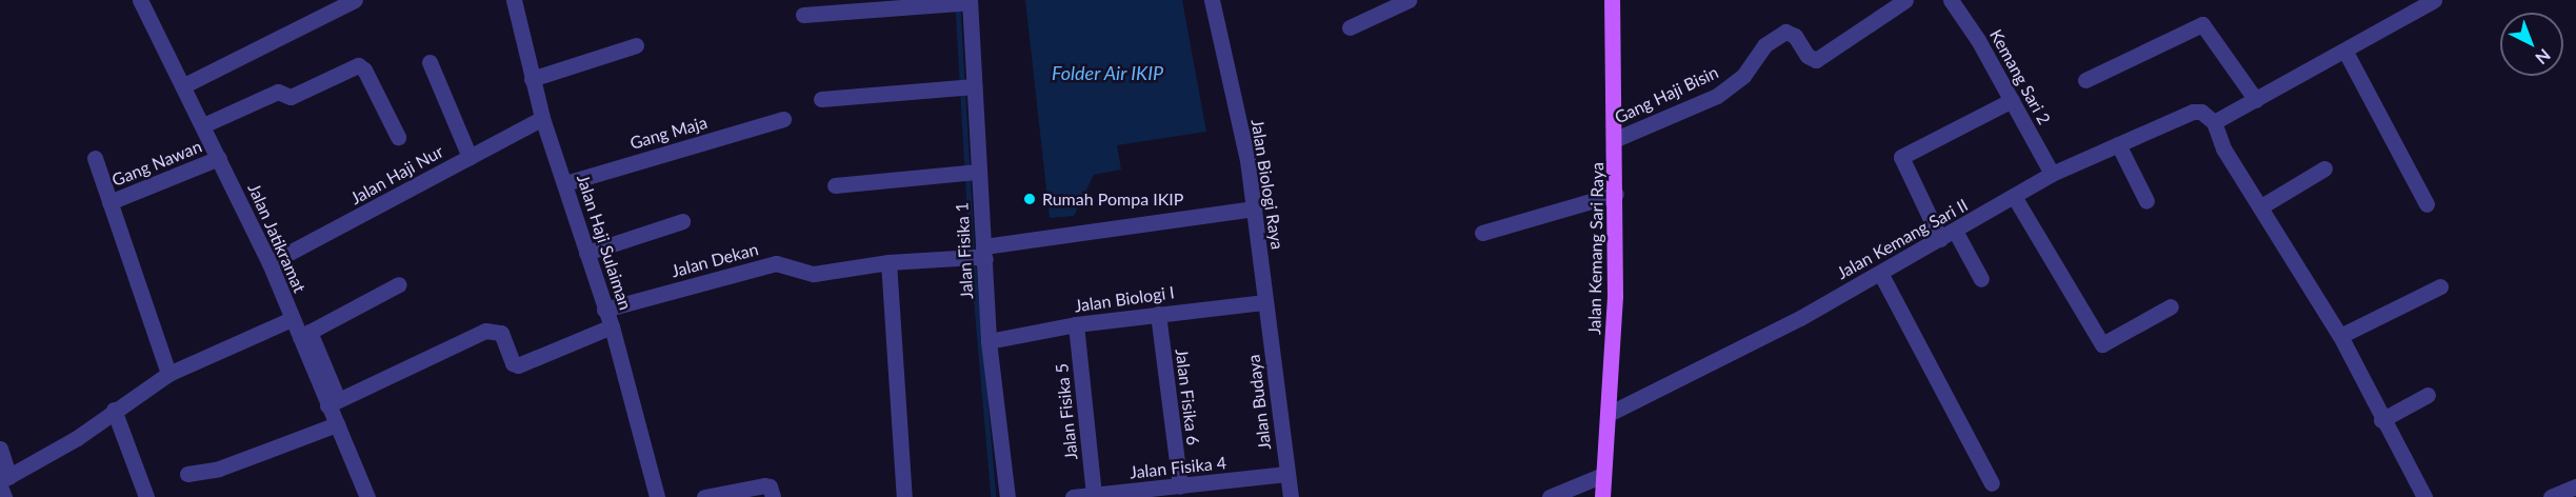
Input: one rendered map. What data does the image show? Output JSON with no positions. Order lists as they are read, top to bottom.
{
  "streets": {
    "main road": ["Jalan Kemang Sari Raya"],
    "street": [
      "Kemang Sari 2",
      "Gang Haji Bisin",
      "Gang Maja",
      "Gang Nawan",
      "Jalan Haji Nur",
      "Jalan Biologi Raya",
      "Jalan Jatikramat",
      "Jalan Kemang Sari II",
      "Jalan Haji Sulaiman",
      "Jalan Fisika 1",
      "Jalan Dekan",
      "Jalan Biologi I",
      "Jalan Fisika 6",
      "Jalan Budaya",
      "Jalan Fisika 5",
      "Jalan Fisika 4"
    ]
  },
  "crossings": [
    ["Kemang Sari 2", "Jalan Kemang Sari II"],
    ["Gang Haji Bisin", "Jalan Kemang Sari Raya"],
    ["Gang Maja", "Jalan Haji Sulaiman"],
    ["Gang Nawan", "Jalan Jatikramat"],
    ["Jalan Haji Nur", "Jalan Jatikramat"],
    ["Jalan Haji Nur", "Jalan Haji Sulaiman"],
    ["Jalan Biologi Raya", "Jalan Dekan"],
    ["Jalan Biologi Raya", "Jalan Biologi I"],
    ["Jalan Biologi Raya", "Jalan Budaya"],
    ["Jalan Kemang Sari II", "Jalan Kemang Sari Raya"],
    ["Jalan Haji Sulaiman", "Jalan Dekan"],
    ["Jalan Fisika 1", "Jalan Dekan"],
    ["Jalan Fisika 1", "Jalan Biologi I"],
    ["Jalan Biologi I", "Jalan Fisika 6"],
    ["Jalan Biologi I", "Jalan Budaya"],
    ["Jalan Biologi I", "Jalan Fisika 5"],
    ["Jalan Fisika 6", "Jalan Fisika 4"],
    ["Jalan Budaya", "Jalan Fisika 4"],
    ["Jalan Fisika 5", "Jalan Fisika 4"]
  ],
  "water": ["Folder Air IKIP"],
  "places": ["Rumah Pompa IKIP"],
  "north": "bottom right"
}
